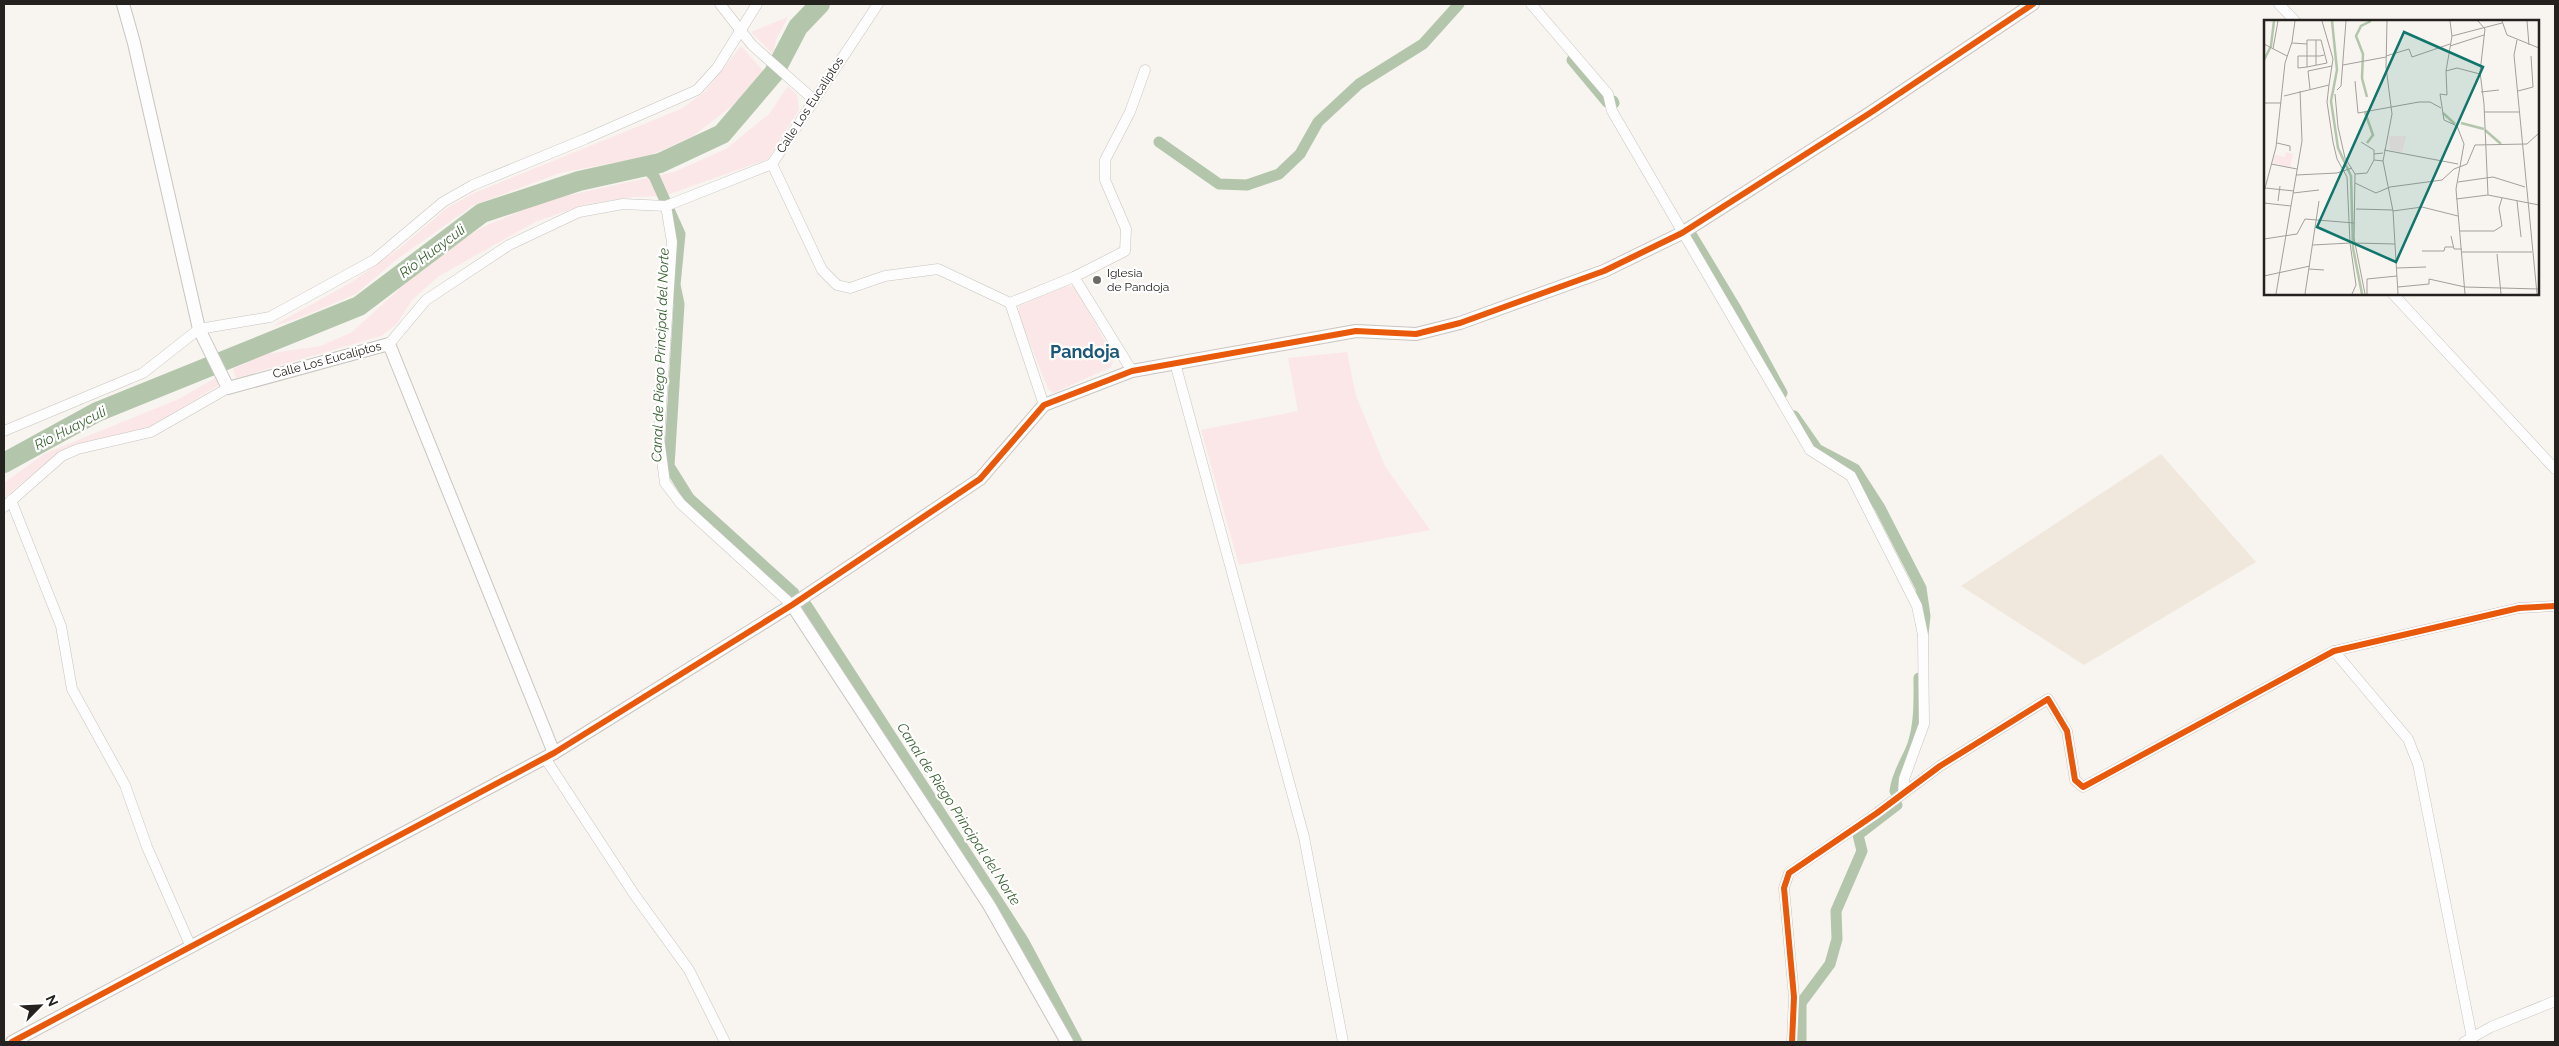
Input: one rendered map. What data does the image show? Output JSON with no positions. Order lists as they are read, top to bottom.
{
  "streets": {
    "street": ["Calle Los Eucaliptos"]
  },
  "districts": ["Pandoja"],
  "water": ["Río Huayculi", "Canal de Riego Principal del Norte"],
  "places": ["Iglesia de Pandoja"],
  "north": "top right"
}
